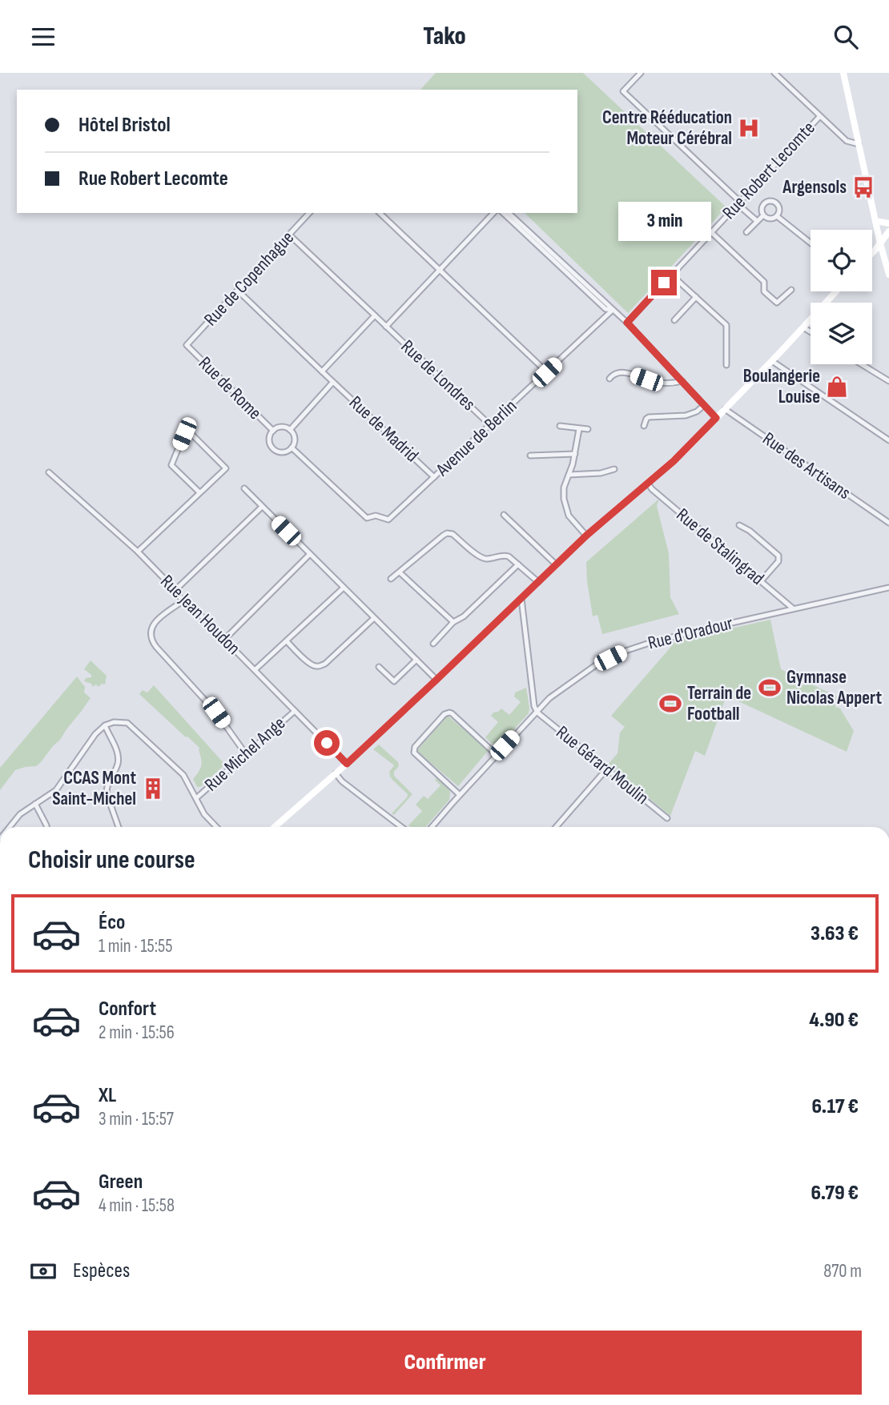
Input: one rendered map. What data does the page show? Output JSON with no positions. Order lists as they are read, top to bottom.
{
  "streets": {
    "street": [
      "Rue Robert Lecomte",
      "Rue de Copenhague",
      "Rue de Londres",
      "Rue de Rome",
      "Rue de Madrid",
      "Avenue de Berlin",
      "Rue des Artisans",
      "Rue de Stalingrad",
      "Rue Jean Houdon",
      "Rue d'Oradour",
      "Rue Michel Ange",
      "Rue Gérard Moulin"
    ]
  },
  "crossings": [
    ["Rue de Copenhague", "Rue de Londres"],
    ["Rue de Copenhague", "Rue de Rome"],
    ["Rue de Copenhague", "Rue de Madrid"],
    ["Rue de Londres", "Avenue de Berlin"],
    ["Rue de Rome", "Avenue de Berlin"],
    ["Rue de Madrid", "Avenue de Berlin"],
    ["Rue de Stalingrad", "Rue d'Oradour"],
    ["Rue Jean Houdon", "Rue Michel Ange"],
    ["Rue d'Oradour", "Rue Gérard Moulin"]
  ],
  "places": {
    "hospital": ["Centre Rééducation Moteur Cérébral"],
    "bus stop": ["Argensols"],
    "shop": ["Boulangerie Louise"],
    "sports": ["Gymnase Nicolas Appert", "Terrain de Football"],
    "building": ["CCAS Mont Saint-Michel"]
  },
  "page": {
    "header": "Tako",
    "banner": ["Hôtel Bristol", "Rue Robert Lecomte"],
    "bubble": "3 min",
    "heading": "Choisir une course",
    "list": [
      {
        "name": "Éco",
        "note": "1 min · 15:55",
        "value": "3.63 €"
      },
      {
        "name": "Confort",
        "note": "2 min · 15:56",
        "value": "4.90 €"
      },
      {
        "name": "XL",
        "note": "3 min · 15:57",
        "value": "6.17 €"
      },
      {
        "name": "Green",
        "note": "4 min · 15:58",
        "value": "6.79 €"
      }
    ],
    "pay": ["Espèces", "870 m"],
    "buttons": "Confirmer"
  }
}
